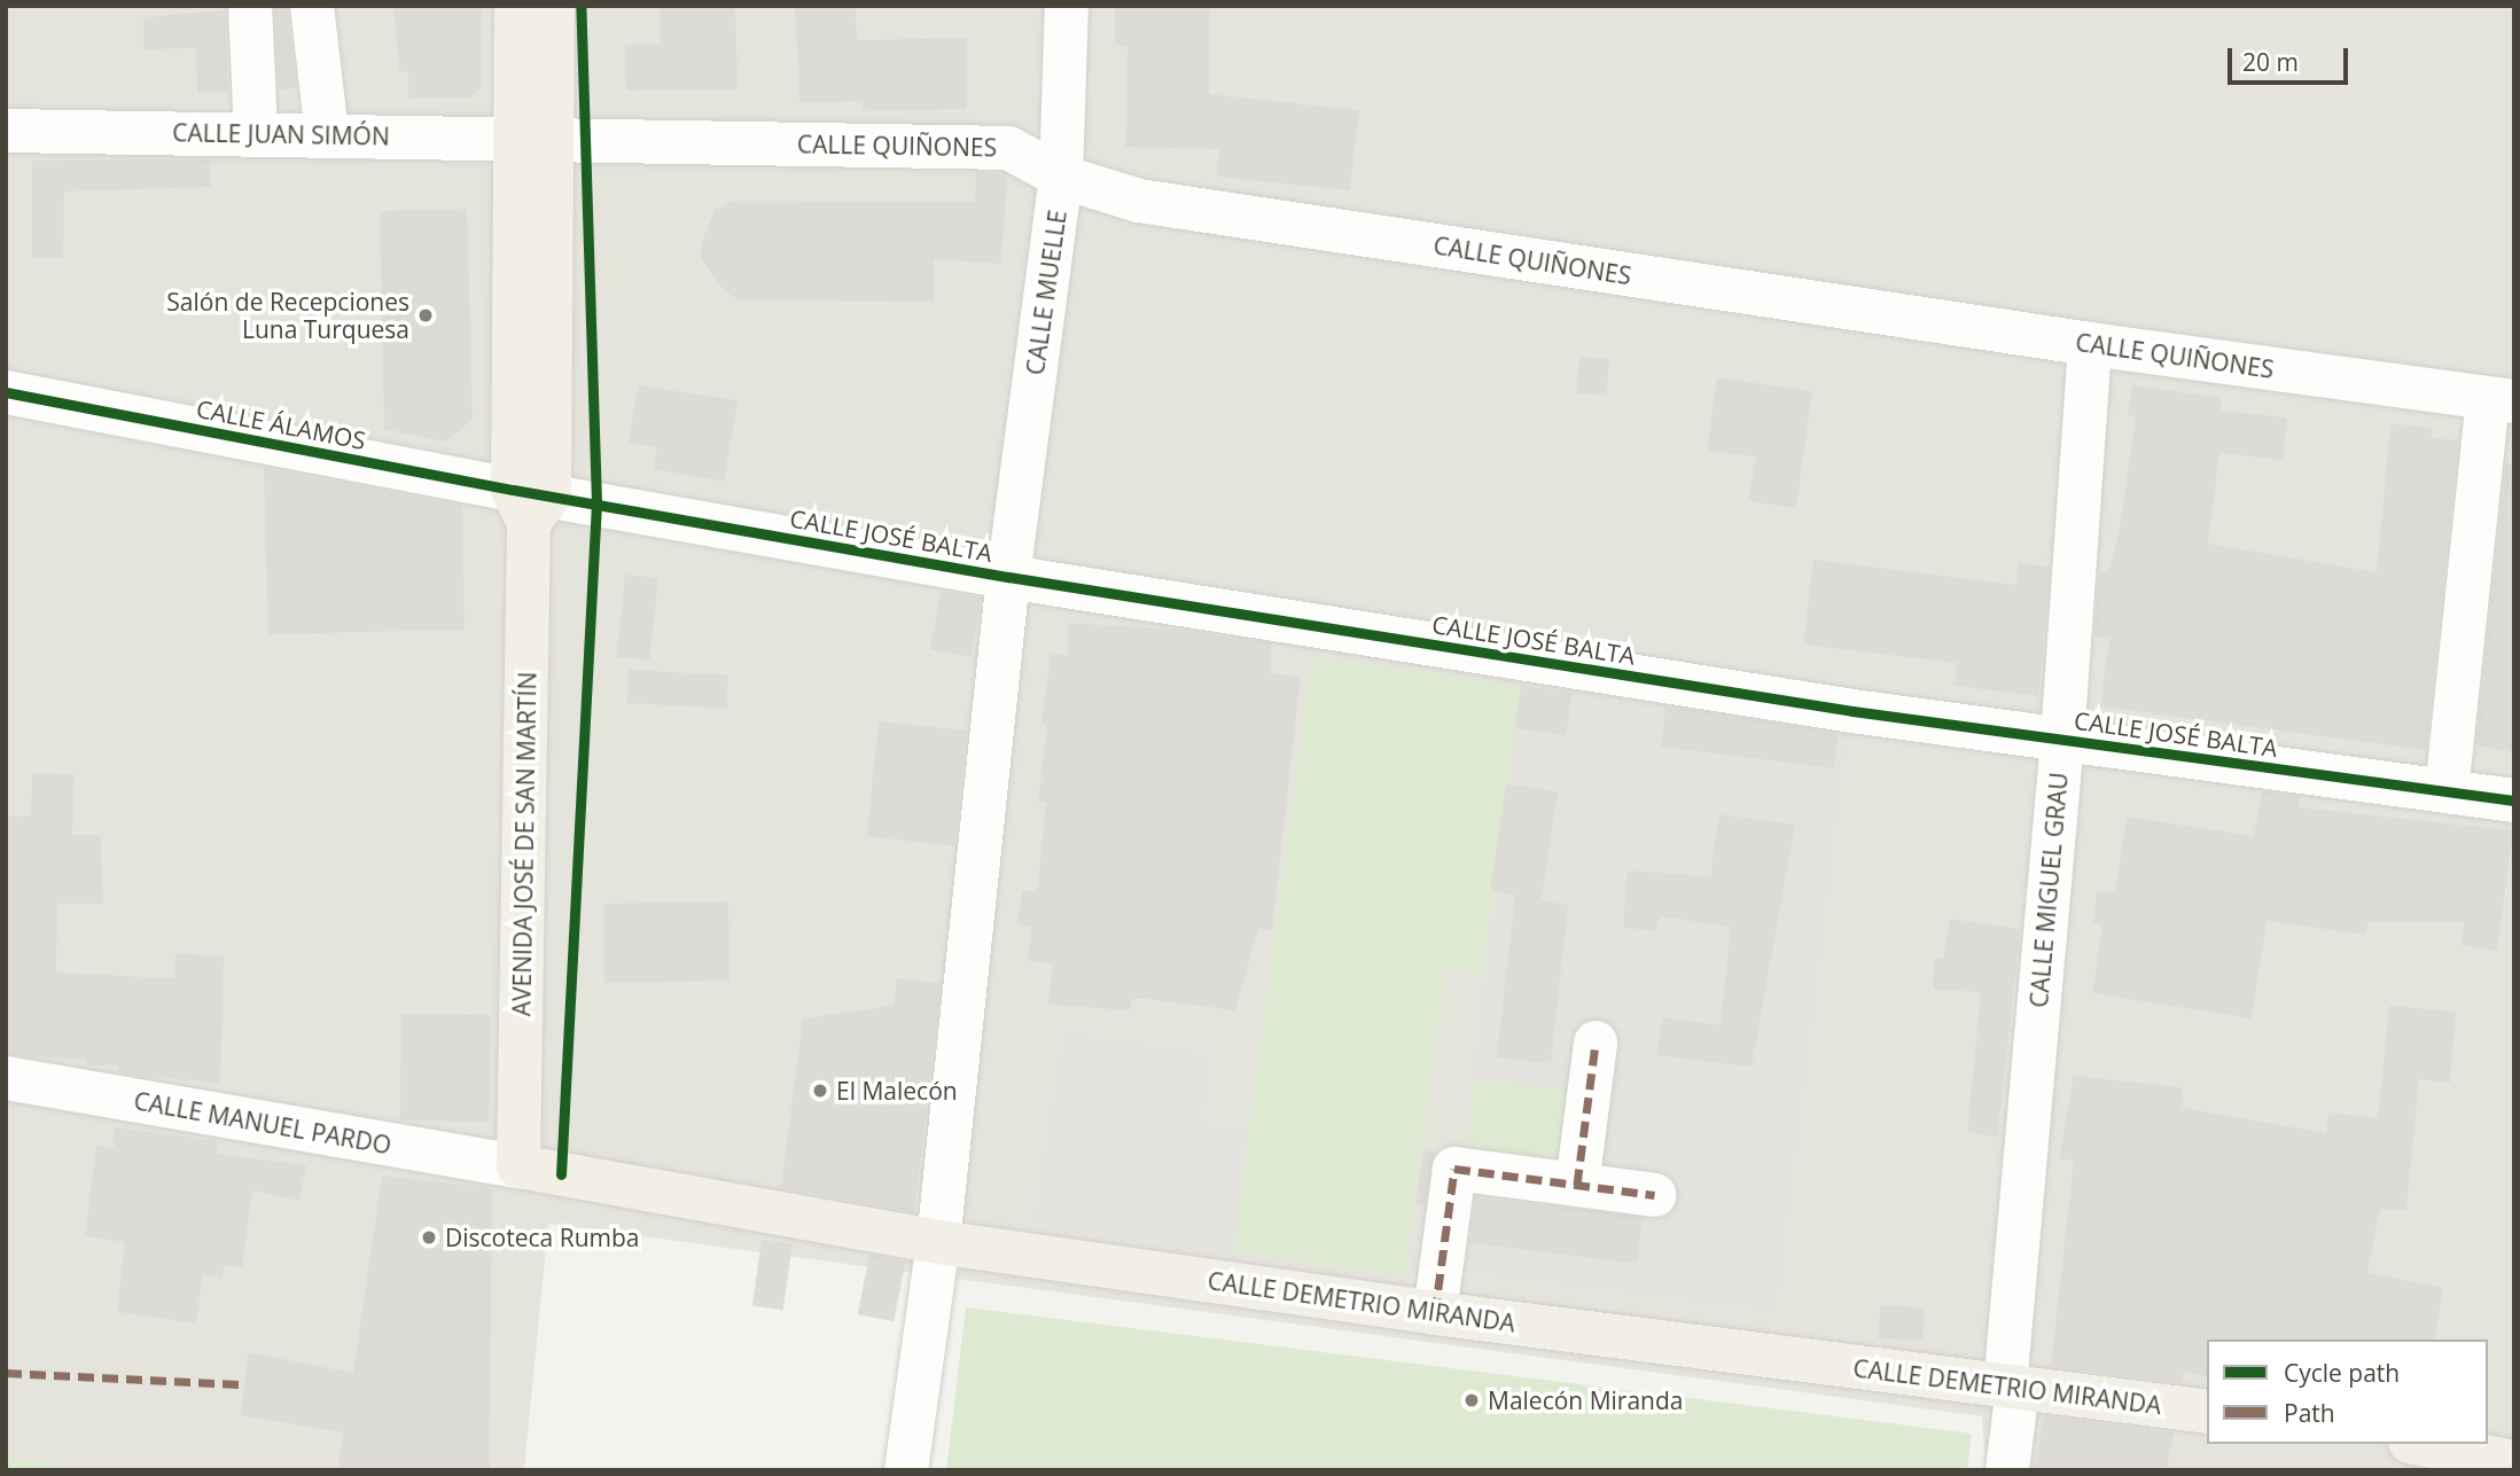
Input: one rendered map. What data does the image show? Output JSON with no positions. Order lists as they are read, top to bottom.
{
  "streets": {
    "main road": ["AVENIDA JOSÉ DE SAN MARTÍN", "CALLE DEMETRIO MIRANDA"],
    "street": [
      "CALLE JUAN SIMÓN",
      "CALLE QUIÑONES",
      "CALLE MUELLE",
      "CALLE ÁLAMOS",
      "CALLE JOSÉ BALTA",
      "CALLE MIGUEL GRAU",
      "CALLE MANUEL PARDO"
    ]
  },
  "crossings": [
    ["CALLE JUAN SIMÓN", "CALLE QUIÑONES"],
    ["CALLE JUAN SIMÓN", "AVENIDA JOSÉ DE SAN MARTÍN"],
    ["CALLE QUIÑONES", "CALLE MUELLE"],
    ["CALLE QUIÑONES", "AVENIDA JOSÉ DE SAN MARTÍN"],
    ["CALLE QUIÑONES", "CALLE MIGUEL GRAU"],
    ["CALLE MUELLE", "CALLE JOSÉ BALTA"],
    ["CALLE MUELLE", "CALLE DEMETRIO MIRANDA"],
    ["CALLE ÁLAMOS", "CALLE JOSÉ BALTA"],
    ["CALLE ÁLAMOS", "AVENIDA JOSÉ DE SAN MARTÍN"],
    ["CALLE JOSÉ BALTA", "AVENIDA JOSÉ DE SAN MARTÍN"],
    ["CALLE JOSÉ BALTA", "CALLE MIGUEL GRAU"],
    ["AVENIDA JOSÉ DE SAN MARTÍN", "CALLE MANUEL PARDO"],
    ["AVENIDA JOSÉ DE SAN MARTÍN", "CALLE DEMETRIO MIRANDA"],
    ["CALLE MIGUEL GRAU", "CALLE DEMETRIO MIRANDA"],
    ["CALLE MANUEL PARDO", "CALLE DEMETRIO MIRANDA"]
  ],
  "places": [
    "Salón de Recepciones Luna Turquesa",
    "El Malecón",
    "Discoteca Rumba",
    "Malecón Miranda"
  ],
  "legend": ["Cycle path", "Path"],
  "scale_bar": "20 m"
}
